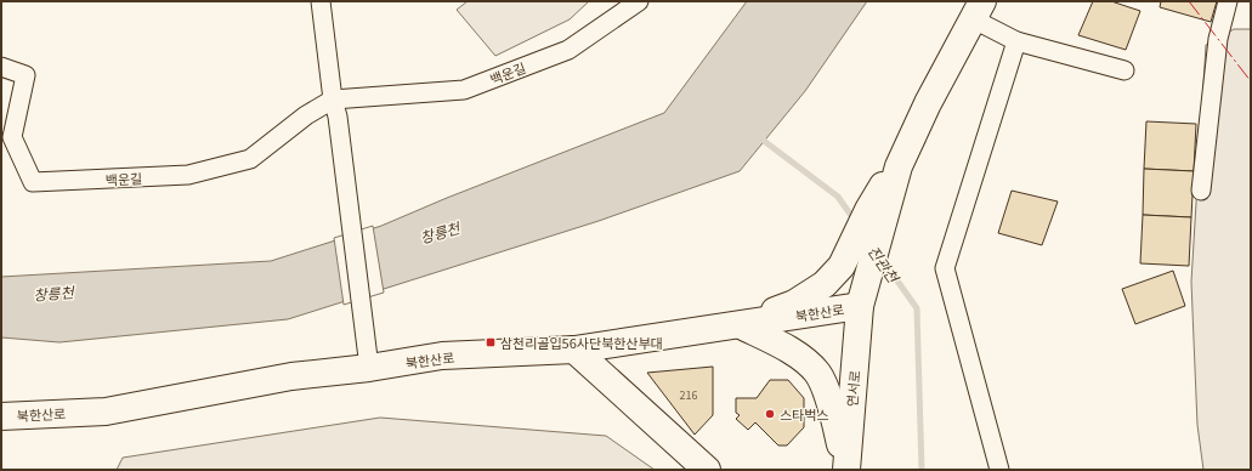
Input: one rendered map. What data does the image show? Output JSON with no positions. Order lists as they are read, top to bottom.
{
  "streets": {
    "main road": ["북한산로", "연서로"],
    "street": ["백운길"]
  },
  "crossings": [
    ["북한산로", "연서로"]
  ],
  "water": ["창릉천", "진관천"],
  "places": {
    "transit": ["삼천리골입56사단북한산부대"],
    "other": ["스타벅스"]
  },
  "house_numbers": ["216"]
}
